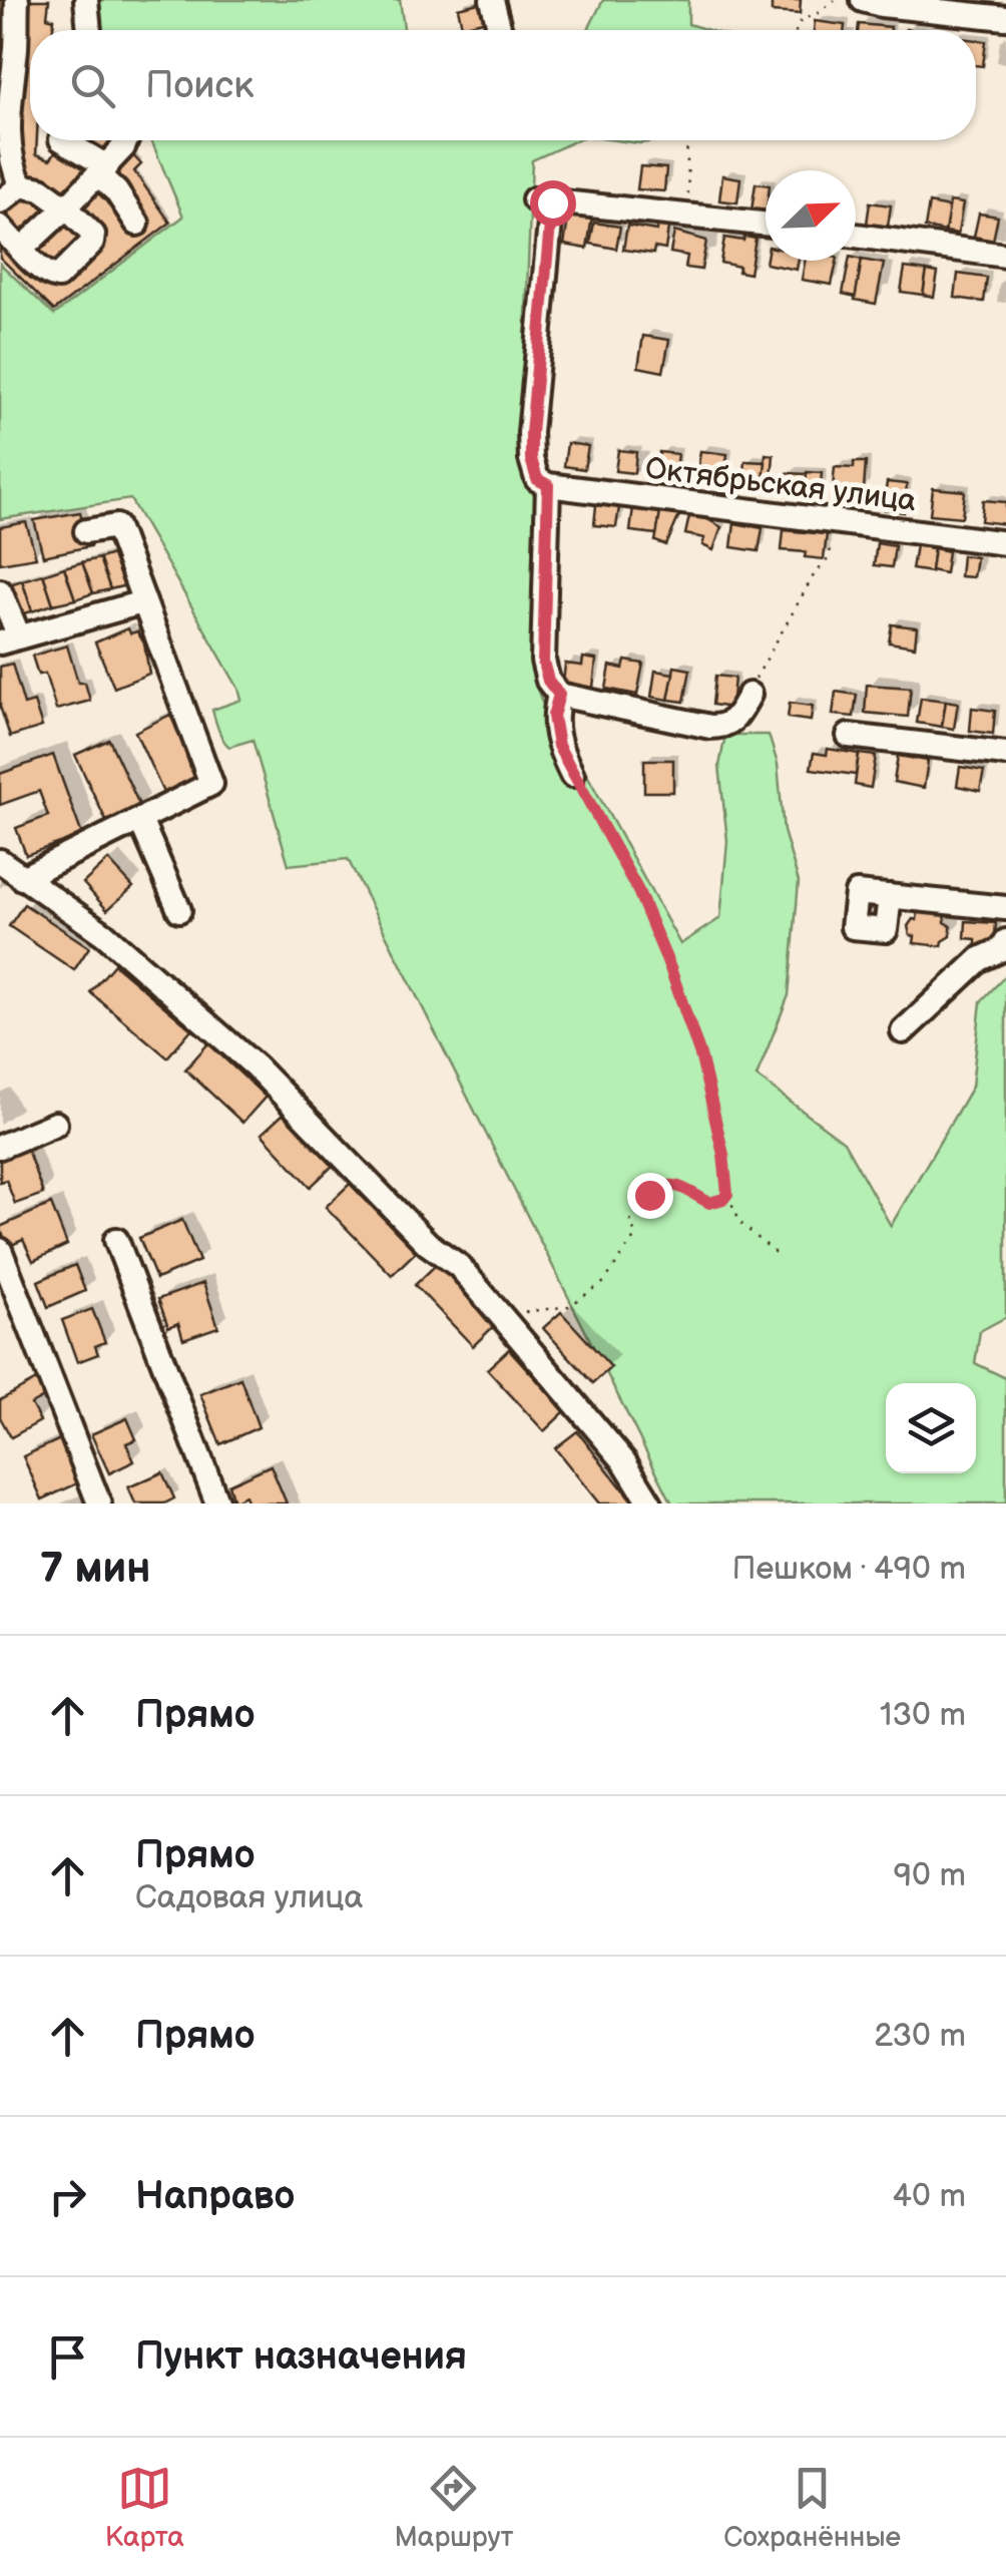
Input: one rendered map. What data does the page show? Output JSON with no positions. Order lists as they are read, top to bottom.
{
  "streets": {
    "street": ["Октябрьская улица"]
  },
  "north": "top right",
  "page": {
    "search": "Поиск",
    "heading": ["7 мин", "Пешком · 490 m"],
    "list": [
      ["Прямо", "130 m"],
      ["Прямо", "Садовая улица", "90 m"],
      ["Прямо", "230 m"],
      ["Направо", "40 m"],
      "Пункт назначения"
    ],
    "nav": ["Карта", "Маршрут", "Сохранённые"]
  }
}
